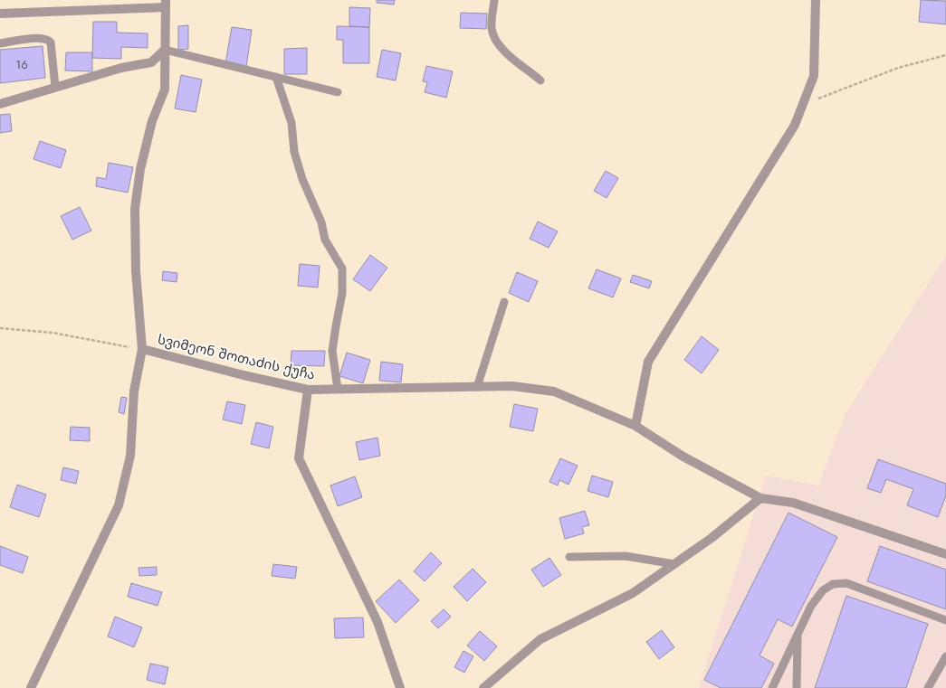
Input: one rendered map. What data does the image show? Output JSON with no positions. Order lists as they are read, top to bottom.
{
  "streets": {
    "street": ["სვიმეონ შოთაძის ქუჩა"]
  },
  "house_numbers": ["16"]
}
